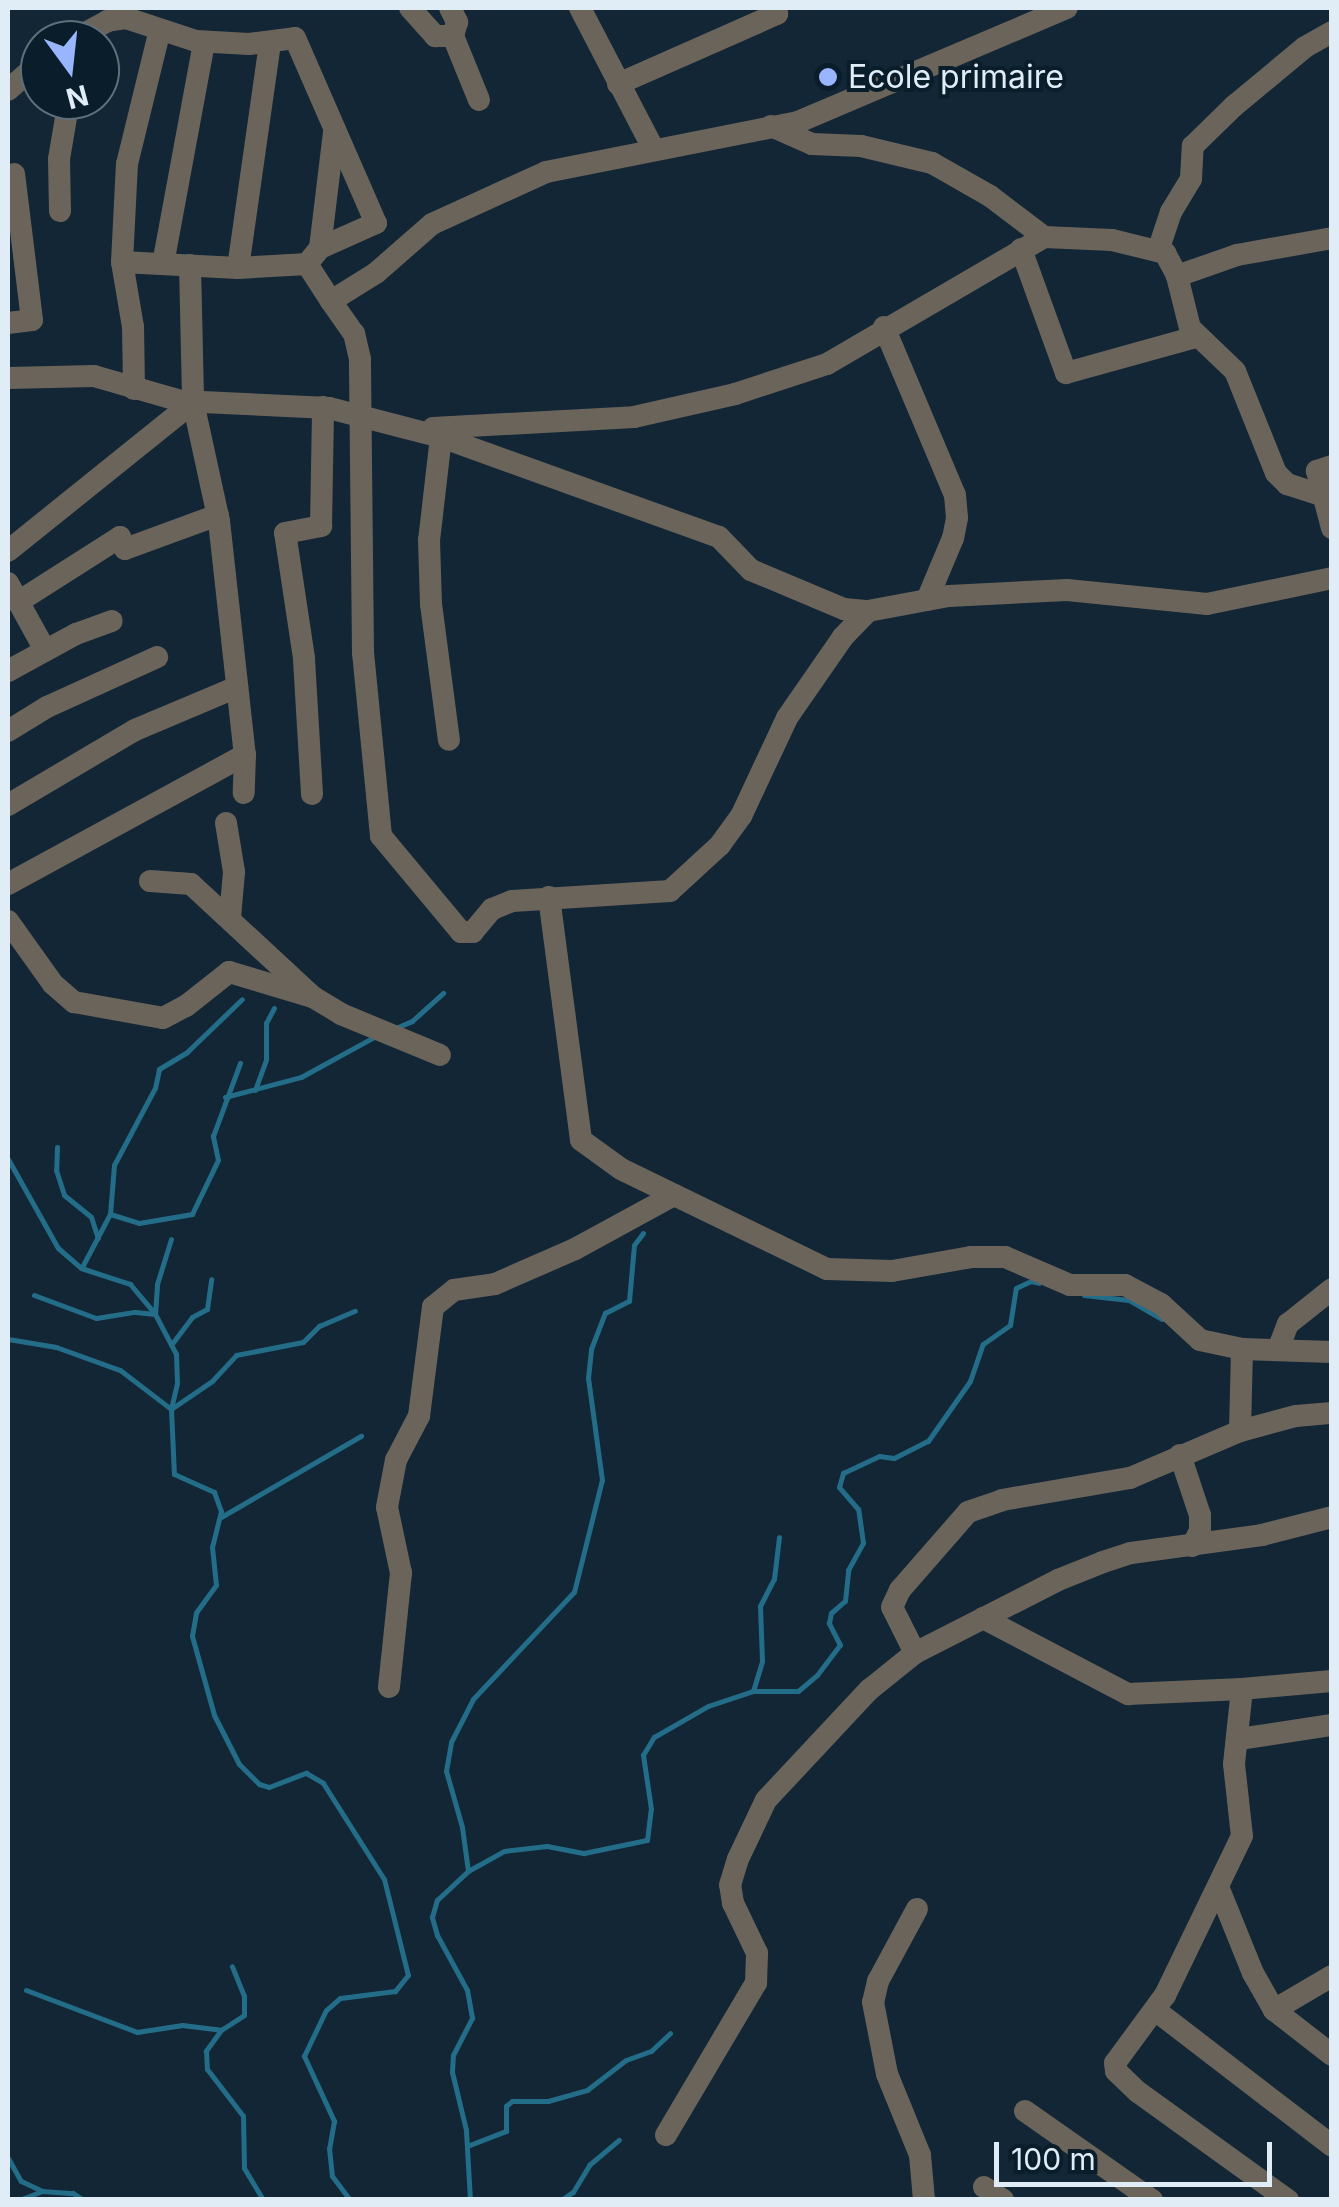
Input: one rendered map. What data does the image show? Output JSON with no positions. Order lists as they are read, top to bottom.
{
  "places": ["Ecole primaire"],
  "scale_bar": "100 m",
  "north": "bottom"
}
